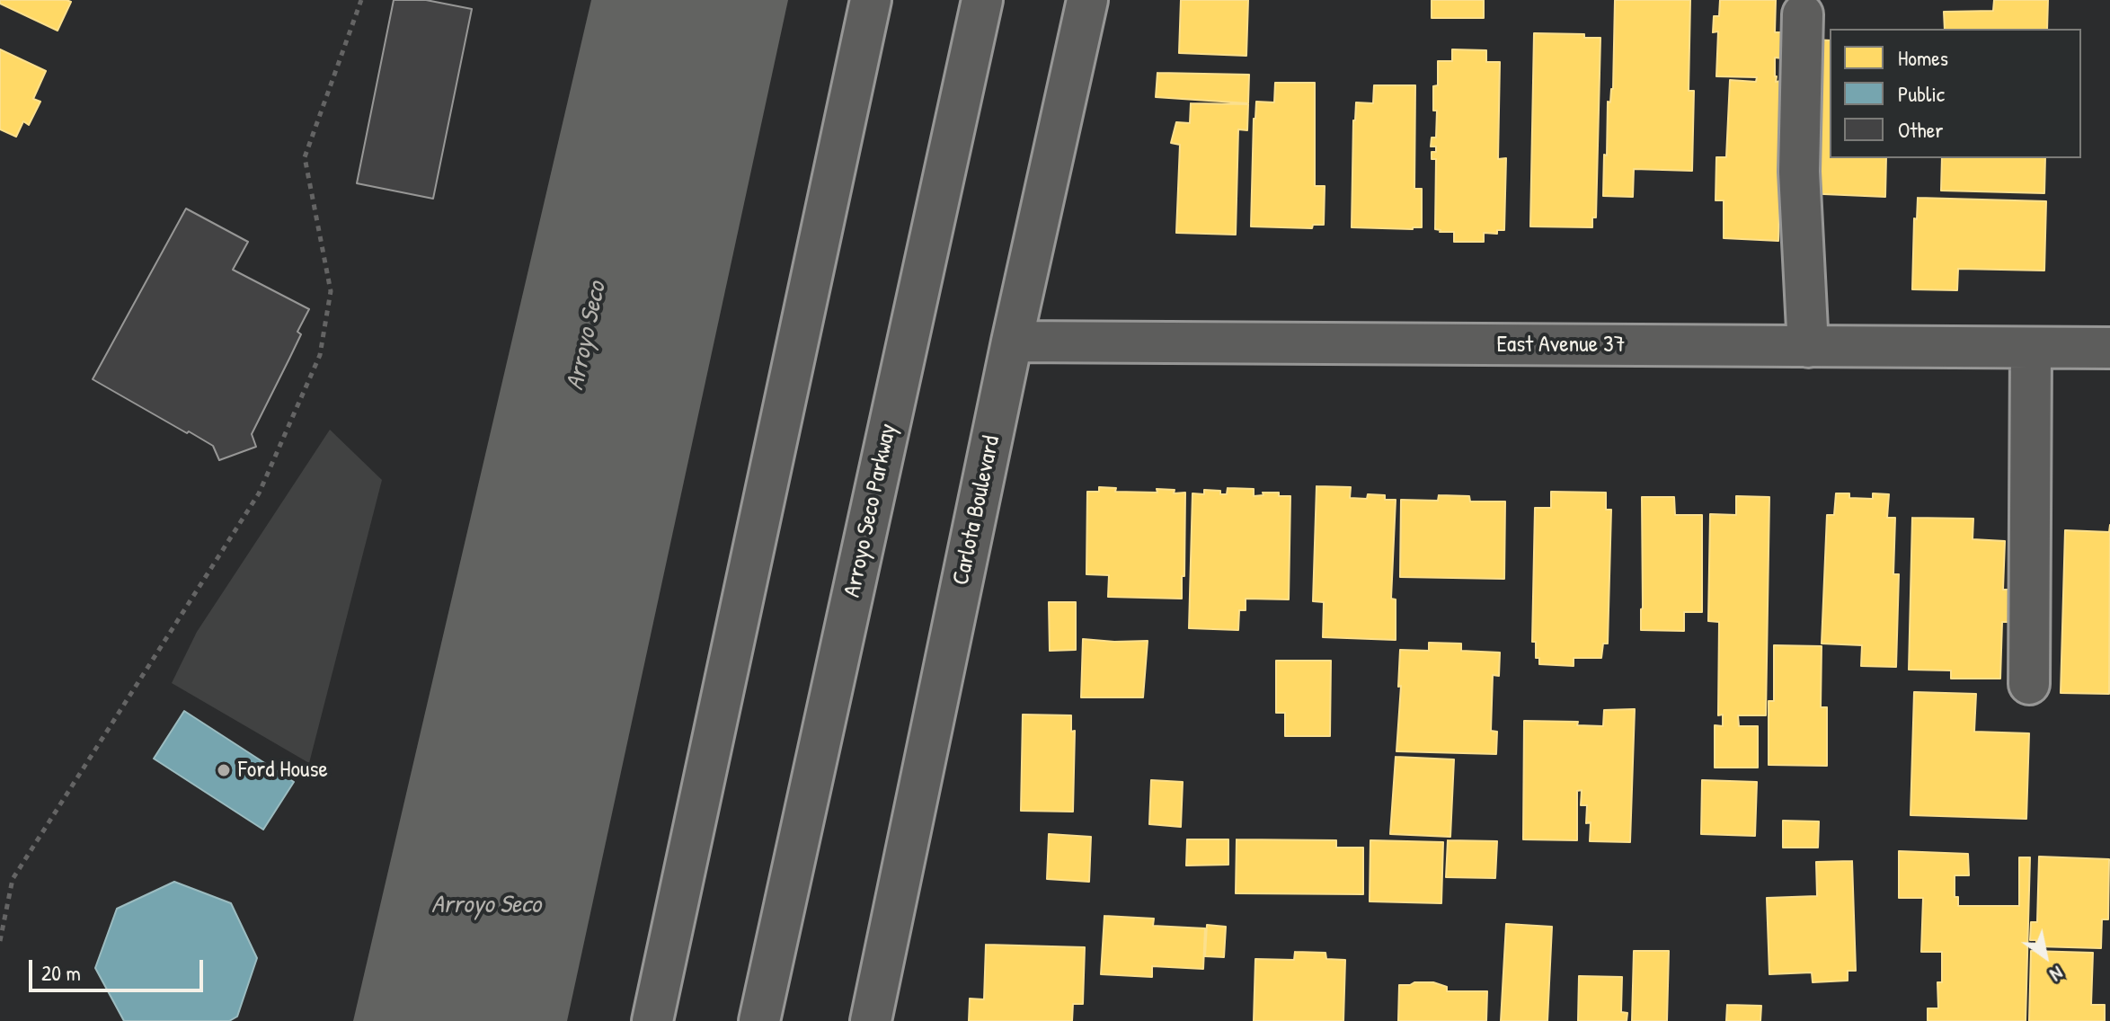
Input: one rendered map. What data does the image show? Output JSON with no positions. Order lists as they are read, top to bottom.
{
  "streets": {
    "main road": ["East Avenue 37", "Arroyo Seco Parkway", "Carlota Boulevard"]
  },
  "crossings": [
    ["East Avenue 37", "Carlota Boulevard"]
  ],
  "water": ["Arroyo Seco"],
  "places": ["Ford House"],
  "legend": ["Homes", "Public", "Other"],
  "scale_bar": "20 m",
  "north": "bottom right"
}
